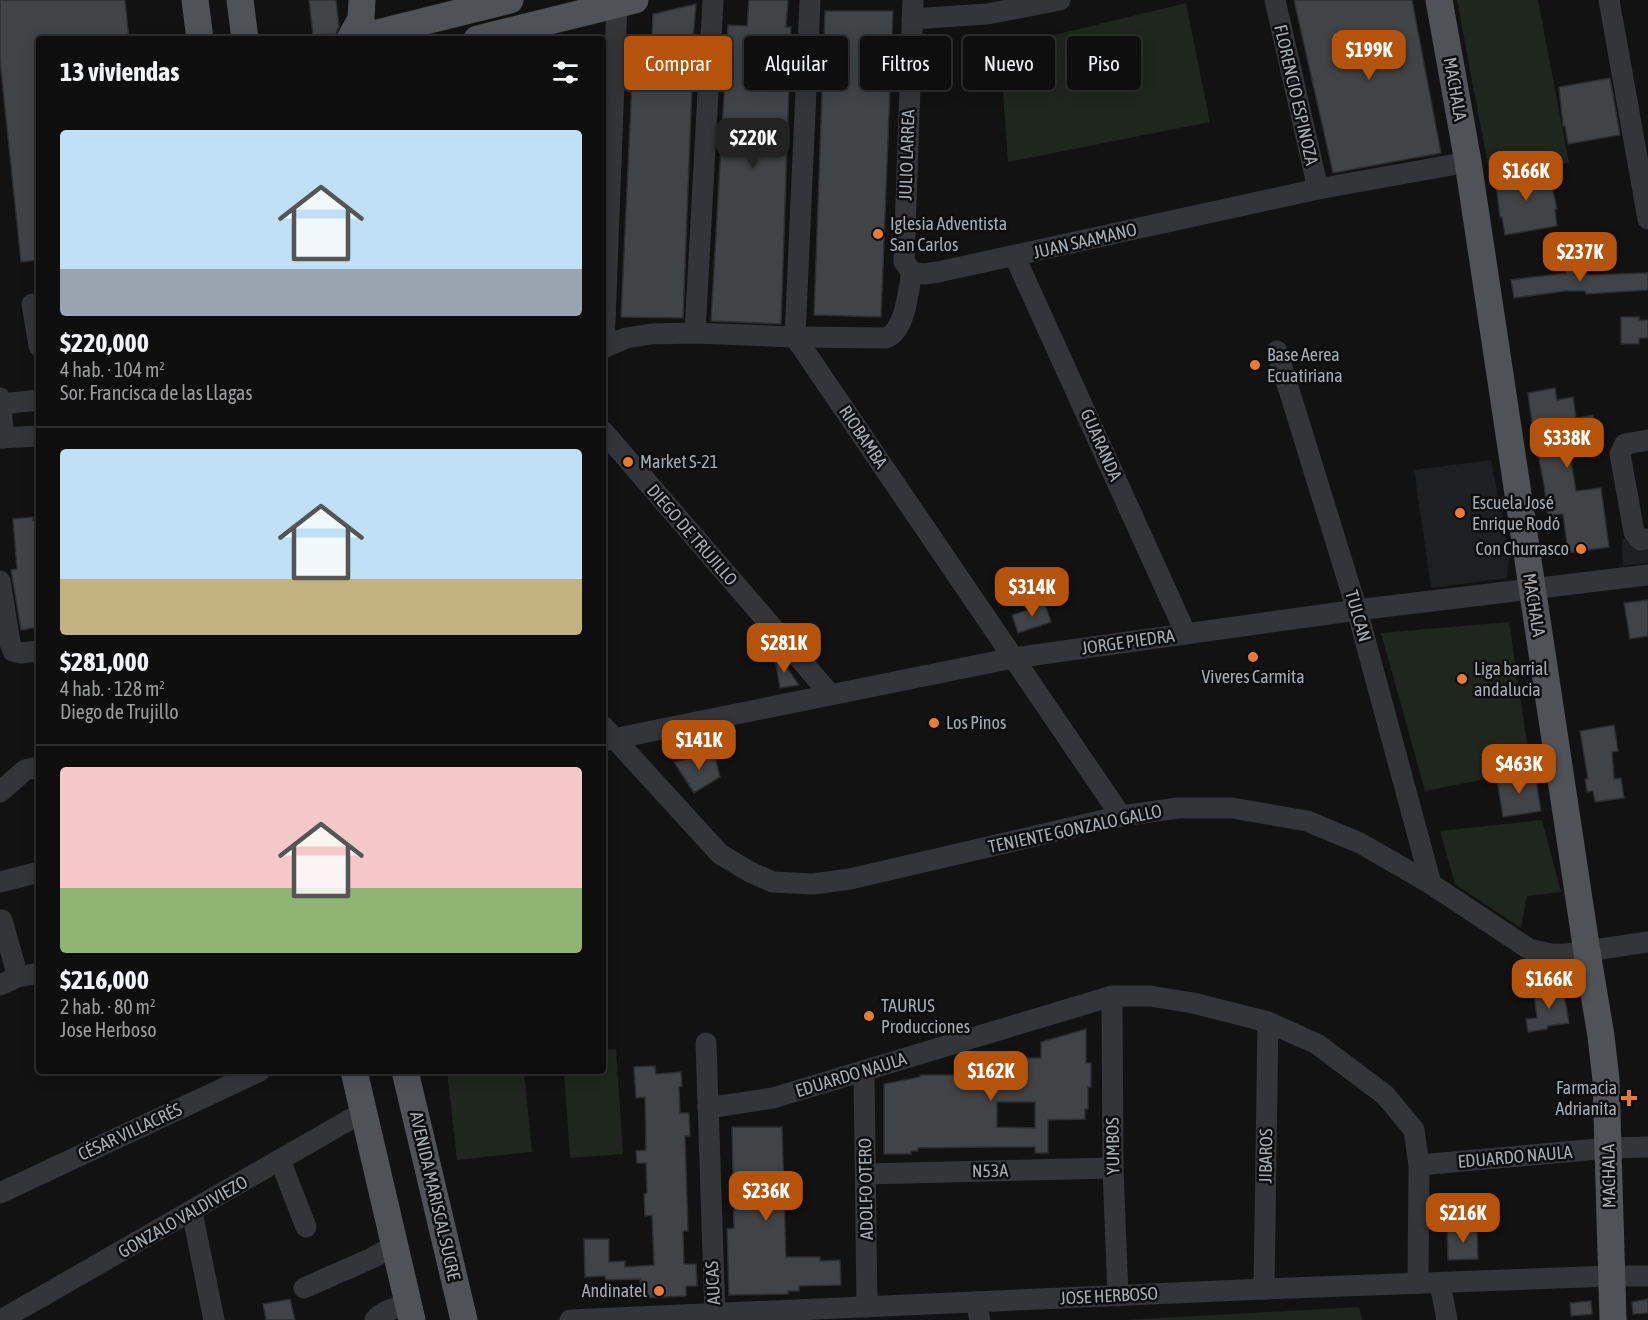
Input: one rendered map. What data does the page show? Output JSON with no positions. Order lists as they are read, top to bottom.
{
  "streets": {
    "main road": ["MACHALA", "AVENIDA MARISCAL SUCRE"],
    "street": [
      "FLORENCIO ESPINOZA",
      "JULIO LARREA",
      "JUAN SAAMANO",
      "RIOBAMBA",
      "GUARANDA",
      "DIEGO DE TRUJILLO",
      "TULCAN",
      "JORGE PIEDRA",
      "TENIENTE GONZALO GALLO",
      "EDUARDO NAULA",
      "CÉSAR VILLACRÉS",
      "YUMBOS",
      "JIBAROS",
      "N53A",
      "ADOLFO OTERO",
      "GONZALO VALDIVIEZO",
      "AUCAS",
      "JOSE HERBOSO"
    ]
  },
  "crossings": [
    ["MACHALA", "JUAN SAAMANO"],
    ["MACHALA", "JORGE PIEDRA"],
    ["MACHALA", "TENIENTE GONZALO GALLO"],
    ["MACHALA", "EDUARDO NAULA"],
    ["MACHALA", "JOSE HERBOSO"],
    ["FLORENCIO ESPINOZA", "JUAN SAAMANO"],
    ["JULIO LARREA", "JUAN SAAMANO"],
    ["JUAN SAAMANO", "GUARANDA"],
    ["RIOBAMBA", "JORGE PIEDRA"],
    ["RIOBAMBA", "TENIENTE GONZALO GALLO"],
    ["GUARANDA", "JORGE PIEDRA"],
    ["DIEGO DE TRUJILLO", "JORGE PIEDRA"],
    ["TULCAN", "JORGE PIEDRA"],
    ["TULCAN", "TENIENTE GONZALO GALLO"],
    ["JORGE PIEDRA", "TENIENTE GONZALO GALLO"],
    ["EDUARDO NAULA", "YUMBOS"],
    ["EDUARDO NAULA", "JIBAROS"],
    ["EDUARDO NAULA", "ADOLFO OTERO"],
    ["EDUARDO NAULA", "AUCAS"],
    ["EDUARDO NAULA", "JOSE HERBOSO"],
    ["YUMBOS", "N53A"],
    ["YUMBOS", "JOSE HERBOSO"],
    ["JIBAROS", "JOSE HERBOSO"],
    ["N53A", "ADOLFO OTERO"],
    ["ADOLFO OTERO", "JOSE HERBOSO"],
    ["AUCAS", "JOSE HERBOSO"]
  ],
  "places": {
    "other": [
      "Iglesia Adventista San Carlos",
      "Base Aerea Ecuatiriana",
      "Market S-21",
      "Escuela José Enrique Rodó",
      "Con Churrasco",
      "Viveres Carmita",
      "Liga barrial andalucia",
      "Los Pinos",
      "TAURUS Producciones",
      "Andinatel"
    ],
    "health": ["Farmacia Adrianita"]
  },
  "page": {
    "price": [
      "$199K",
      "$220K",
      "$166K",
      "$237K",
      "$338K",
      "$314K",
      "$281K",
      "$141K",
      "$463K",
      "$166K",
      "$162K",
      "$236K",
      "$216K"
    ],
    "chip": [
      "Comprar",
      "Alquilar",
      "Filtros",
      "Nuevo",
      "Piso"
    ],
    "heading": "13 viviendas",
    "list": [
      {
        "name": "$220,000",
        "note": "4 hab. · 104 m² · Sor. Francisca de las Llagas"
      },
      {
        "name": "$281,000",
        "note": "4 hab. · 128 m² · Diego de Trujillo"
      },
      {
        "name": "$216,000",
        "note": "2 hab. · 80 m² · Jose Herboso"
      }
    ]
  }
}
